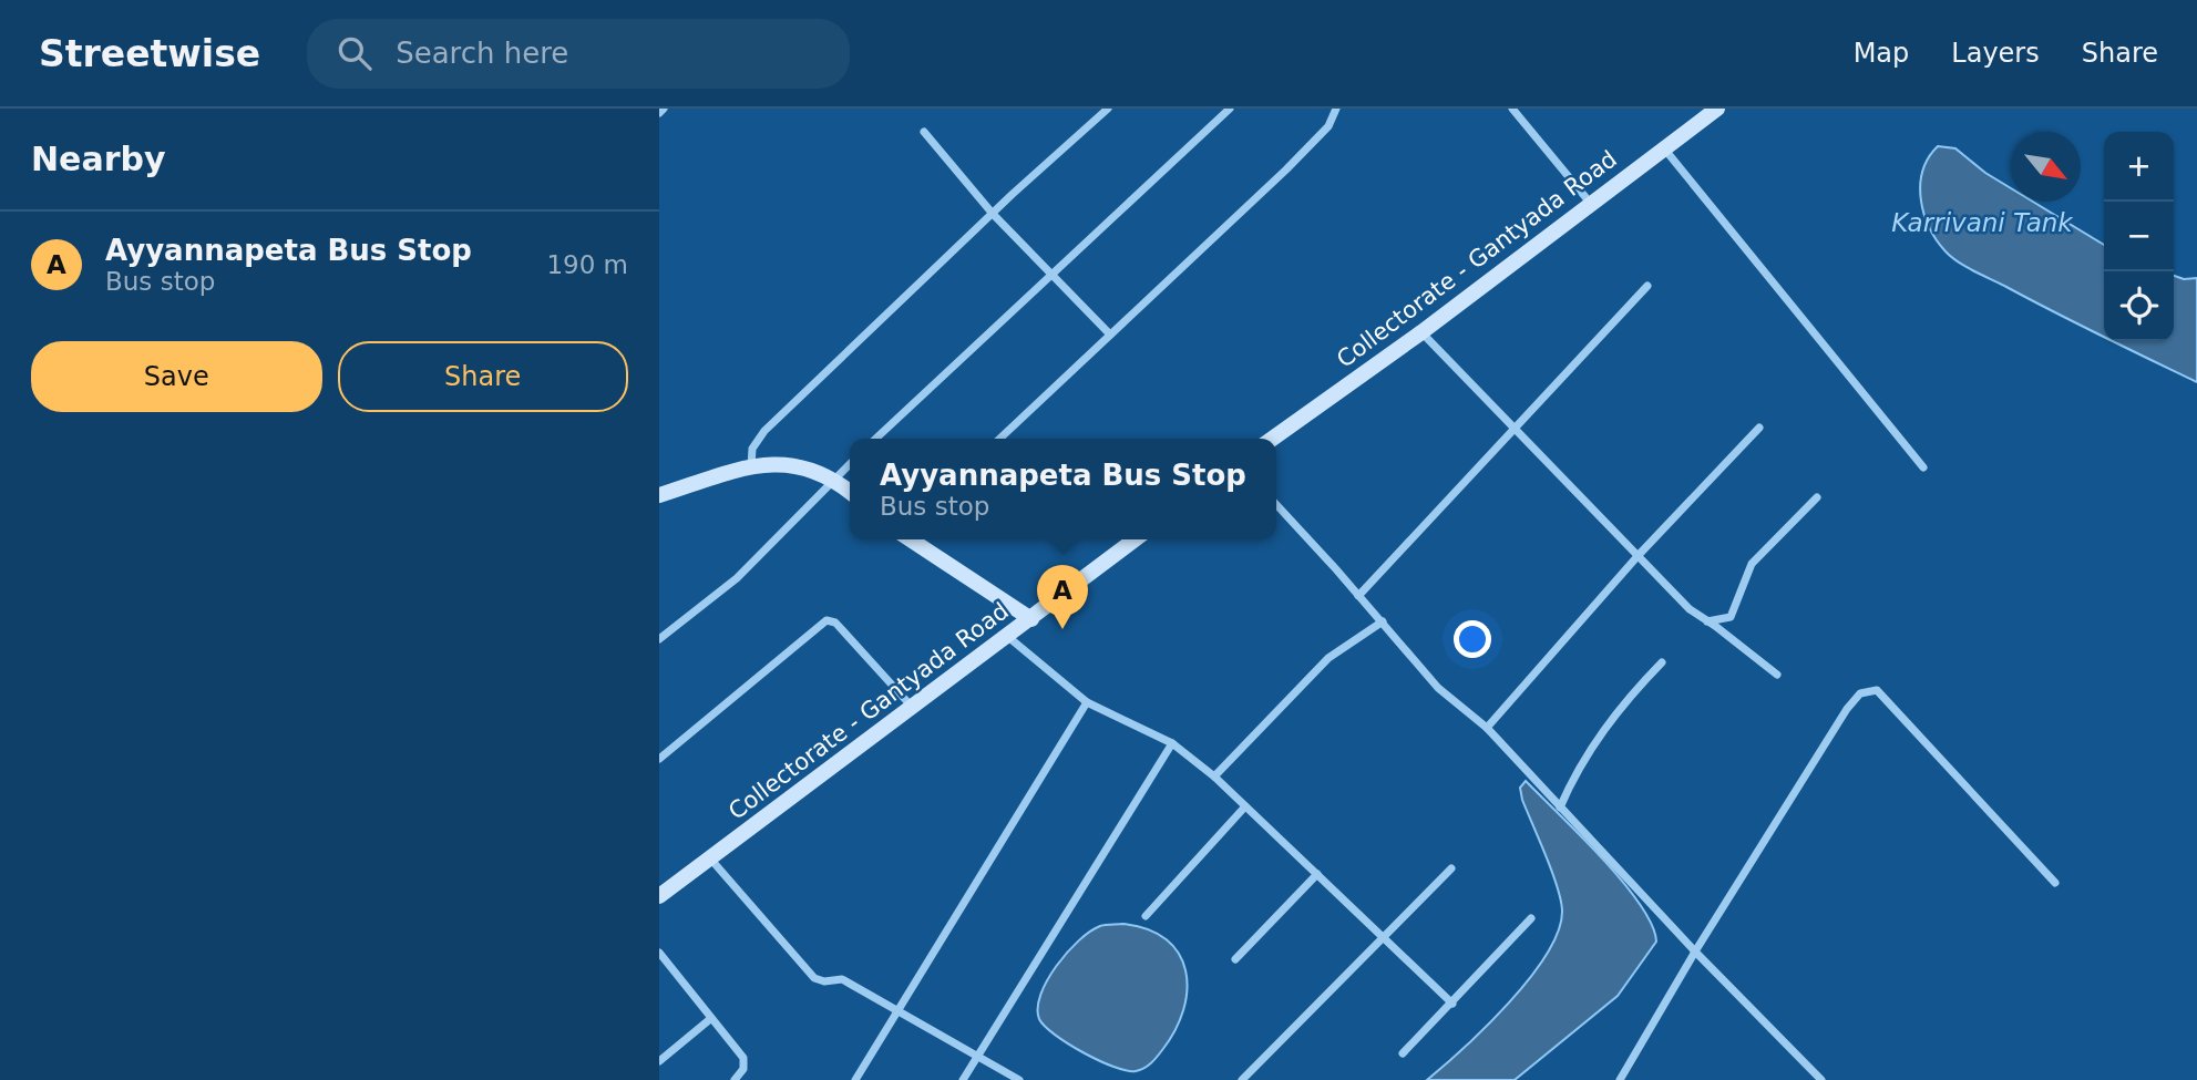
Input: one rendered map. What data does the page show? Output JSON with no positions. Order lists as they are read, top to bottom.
{
  "streets": {
    "street": ["Collectorate - Gantyada Road"]
  },
  "water": ["Karrivani Tank"],
  "north": "bottom right",
  "page": {
    "header": "Streetwise",
    "search": "Search here",
    "nav": ["Map", "Layers", "Share"],
    "heading": "Nearby",
    "map_buttons": ["+", "−"],
    "list": [
      {
        "mark": "A",
        "name": "Ayyannapeta Bus Stop",
        "note": "Bus stop",
        "value": "190 m"
      }
    ],
    "buttons": ["Save", "Share"],
    "popup": ["Ayyannapeta Bus Stop", "Bus stop"],
    "pins": "A"
  }
}
